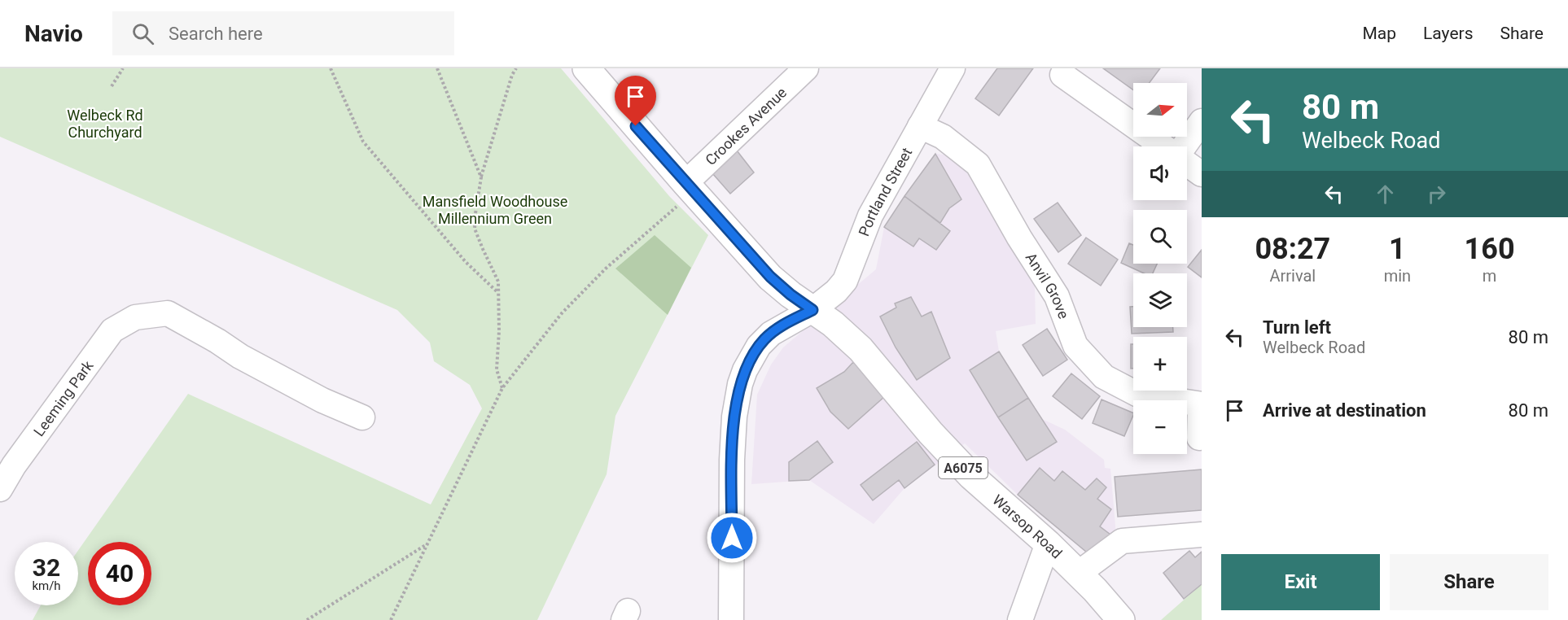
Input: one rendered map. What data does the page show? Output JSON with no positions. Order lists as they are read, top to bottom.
{
  "streets": {
    "main road": ["A6075", "Warsop Road"],
    "street": [
      "Crookes Avenue",
      "Portland Street",
      "Anvil Grove",
      "Leeming Park"
    ]
  },
  "crossings": [
    ["Crookes Avenue", "A6075"],
    ["Portland Street", "Anvil Grove"],
    ["Portland Street", "A6075"],
    ["Portland Street", "Warsop Road"],
    ["A6075", "Warsop Road"]
  ],
  "parks": ["Welbeck Rd Churchyard", "Mansfield Woodhouse Millennium Green"],
  "north": "right",
  "page": {
    "header": "Navio",
    "search": "Search here",
    "nav": ["Map", "Layers", "Share"],
    "turn": ["80 m", "Welbeck Road"],
    "map_buttons": ["+", "−"],
    "eta": [
      "08:27",
      "Arrival",
      "1",
      "min",
      "160",
      "m"
    ],
    "list": [
      {
        "name": "Turn left",
        "note": "Welbeck Road",
        "value": "80 m"
      },
      {
        "name": "Arrive at destination",
        "value": "80 m"
      }
    ],
    "speed": "32 km/h",
    "limit": "40",
    "buttons": ["Exit", "Share"]
  }
}
